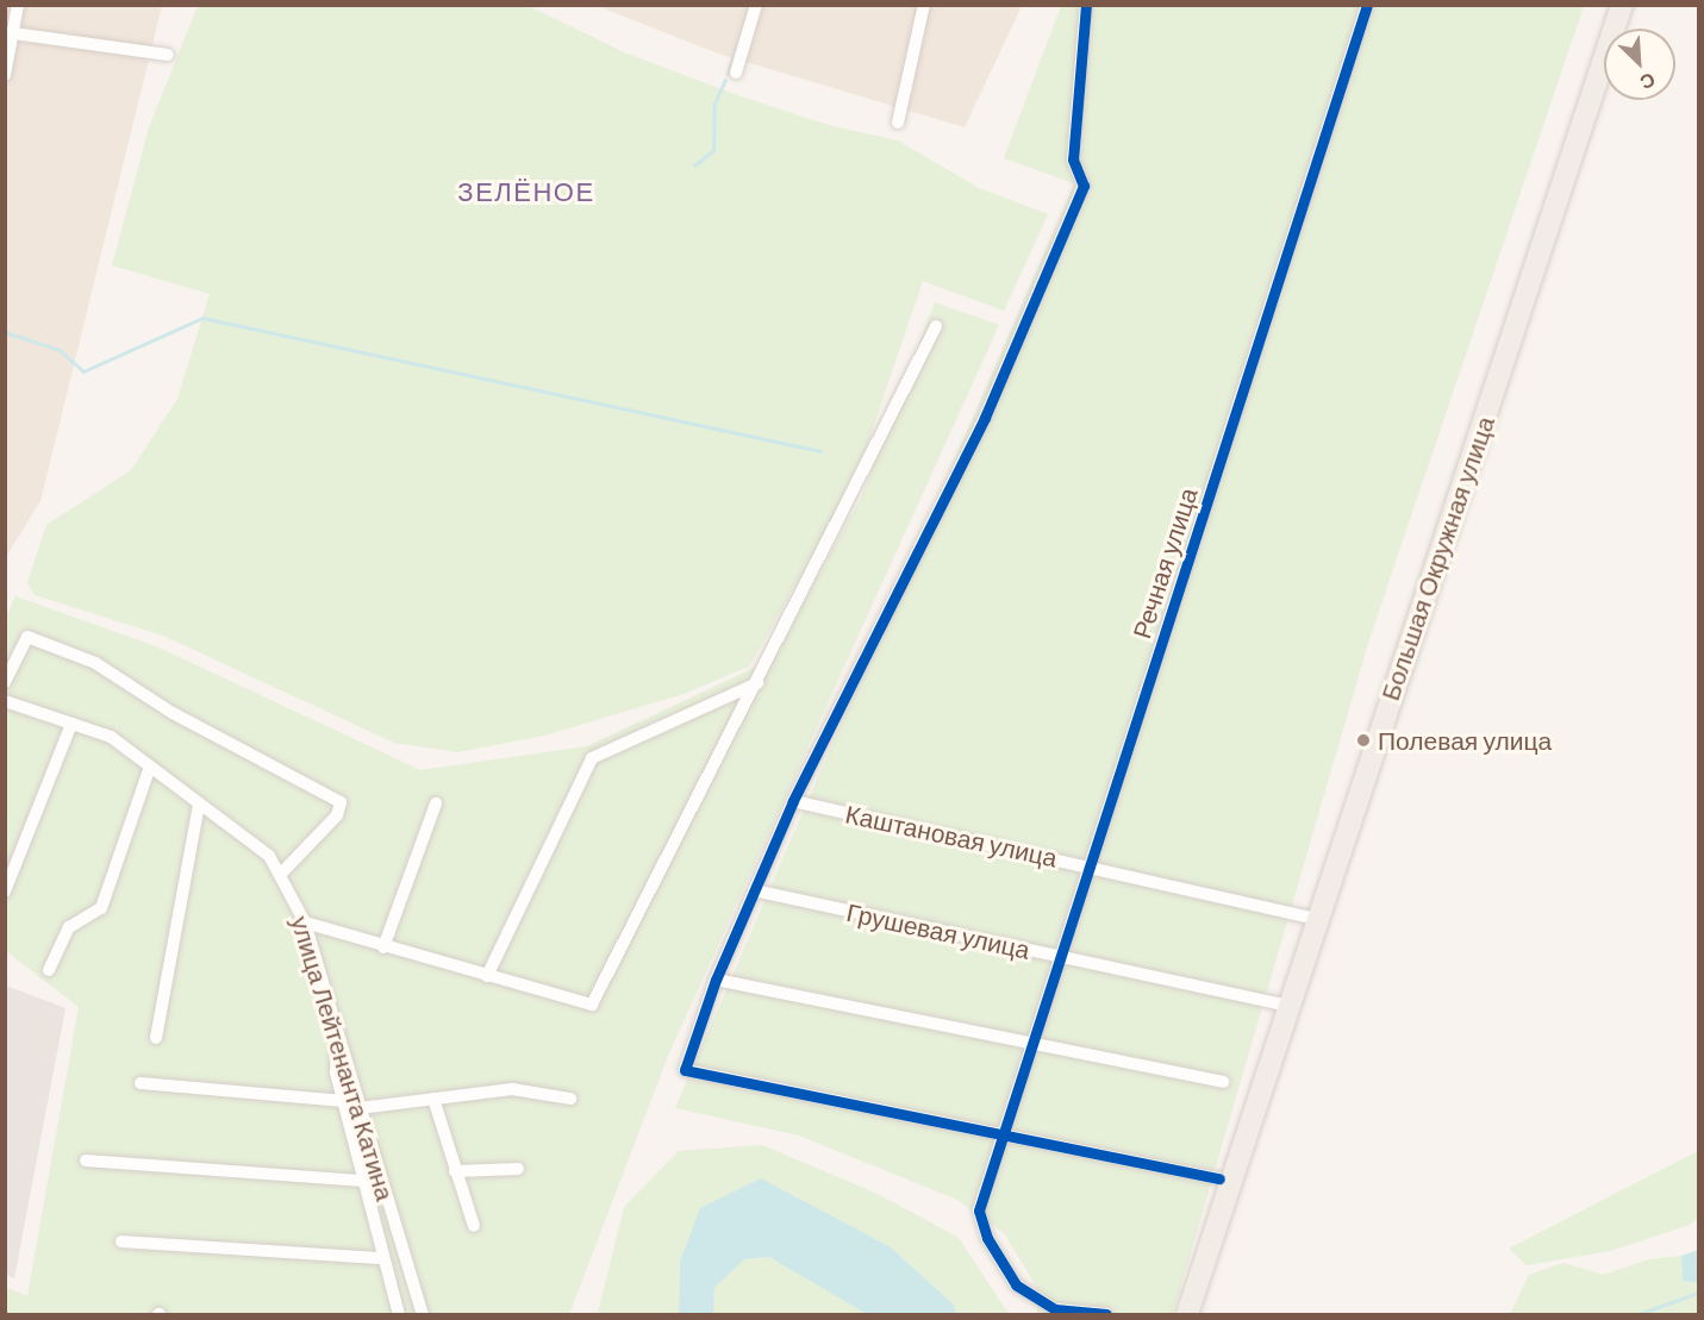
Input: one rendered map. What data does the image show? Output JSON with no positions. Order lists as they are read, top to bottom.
{
  "streets": {
    "highway": ["Большая Окружная улица"],
    "street": [
      "Речная улица",
      "Каштановая улица",
      "Грушевая улица",
      "улица Лейтенанта Катина"
    ]
  },
  "crossings": [
    ["Большая Окружная улица", "Каштановая улица"],
    ["Большая Окружная улица", "Грушевая улица"],
    ["Речная улица", "Каштановая улица"],
    ["Речная улица", "Грушевая улица"]
  ],
  "districts": ["ЗЕЛЁНОЕ"],
  "places": ["Полевая улица"],
  "north": "bottom right"
}
